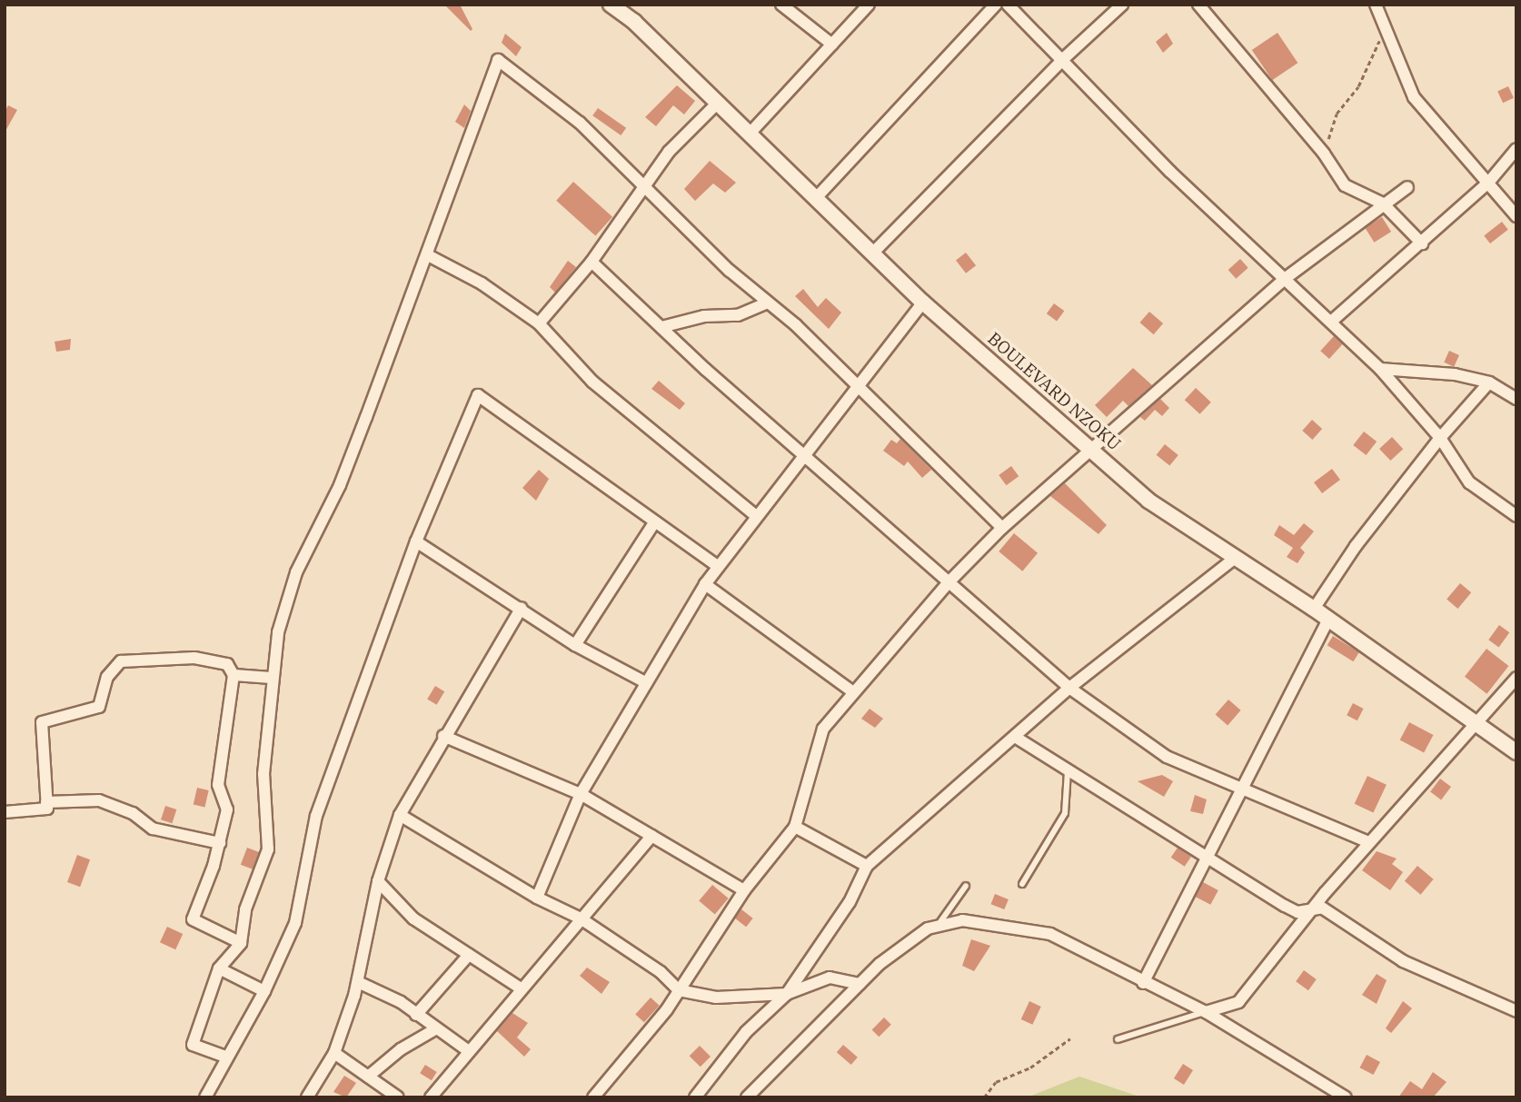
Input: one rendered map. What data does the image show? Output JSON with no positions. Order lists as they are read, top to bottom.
{
  "streets": {
    "street": ["BOULEVARD NZOKU"]
  }
}
